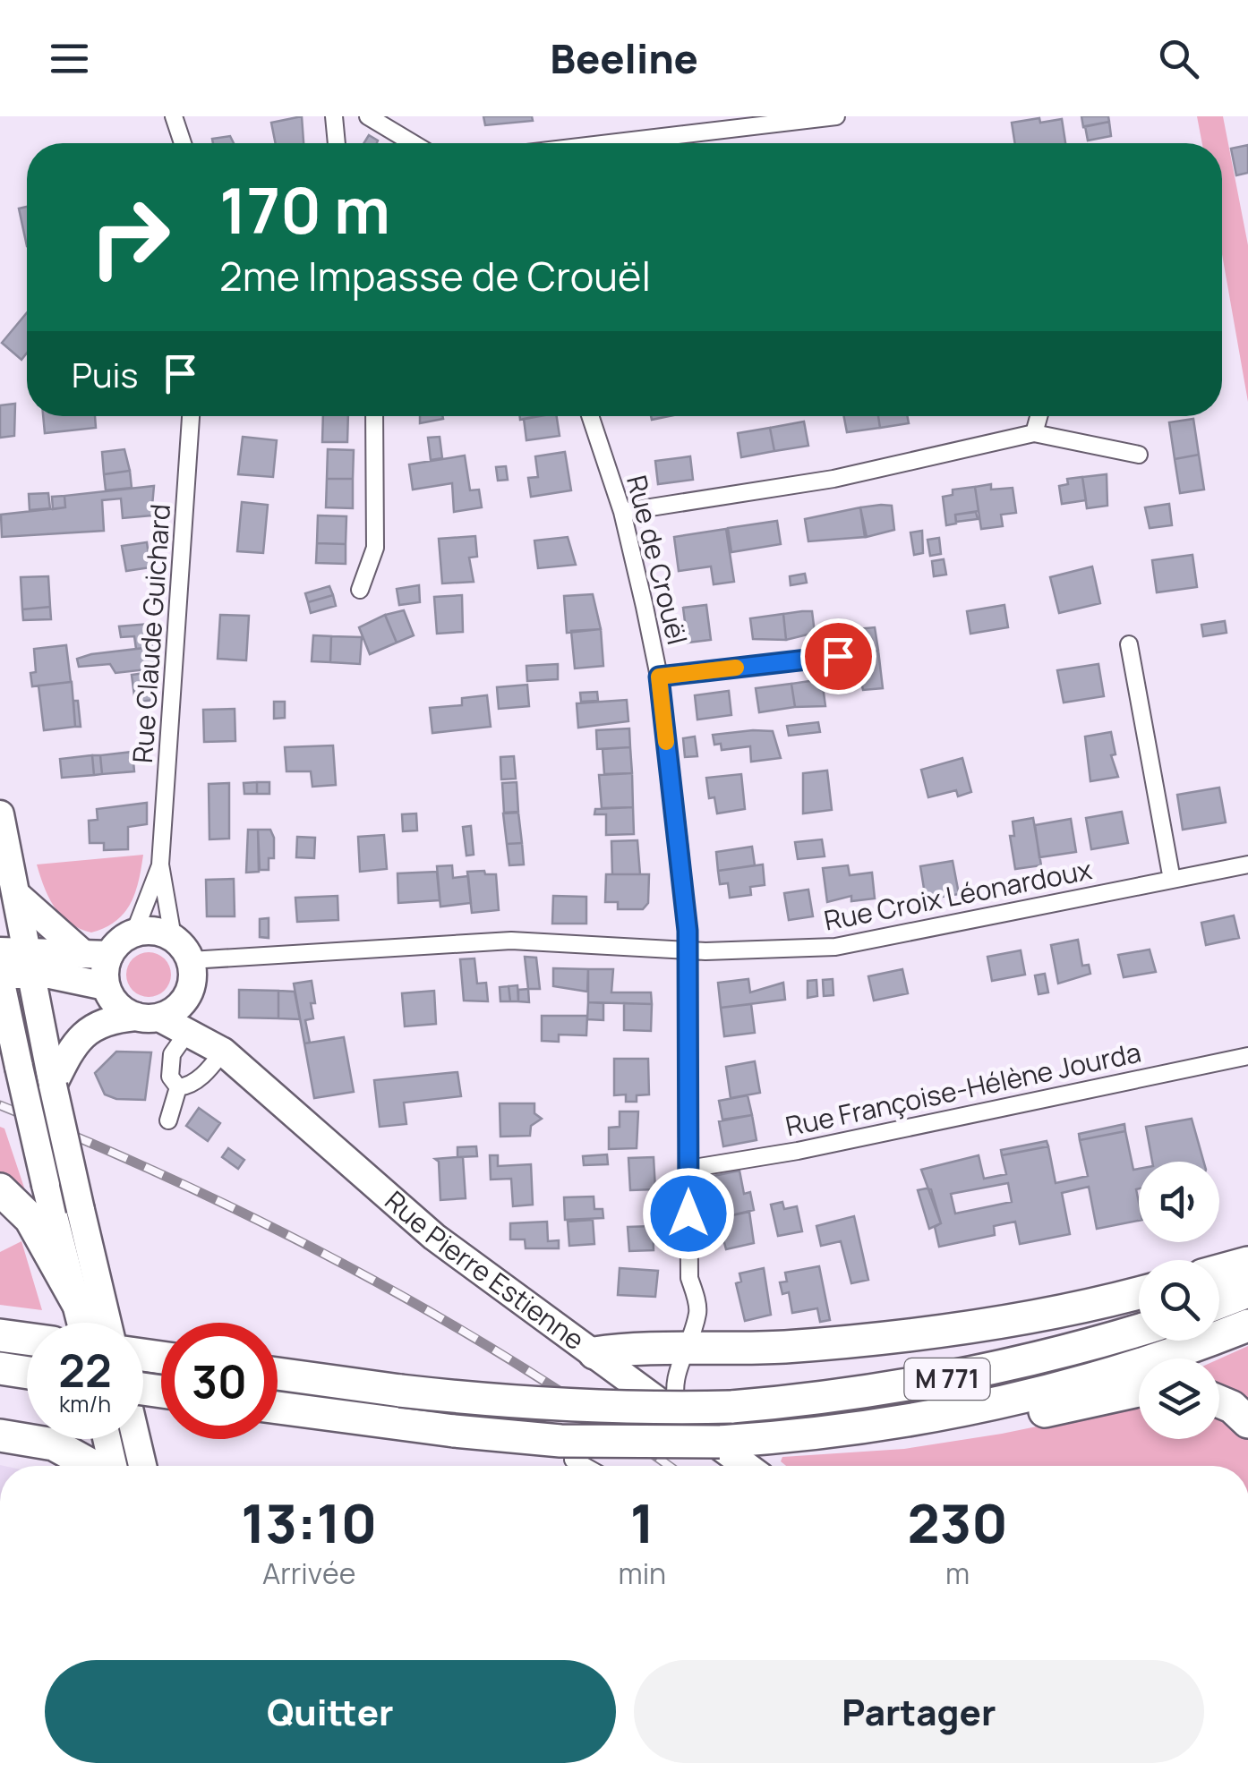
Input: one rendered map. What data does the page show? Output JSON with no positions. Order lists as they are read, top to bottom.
{
  "streets": {
    "highway": ["M 771"],
    "main road": ["Rue Pierre Estienne"],
    "street": [
      "Rue de Crouël",
      "Rue Claude Guichard",
      "Rue Croix Léonardoux",
      "Rue Françoise-Hélène Jourda"
    ]
  },
  "crossings": [
    ["Rue de Crouël", "Rue Croix Léonardoux"],
    ["Rue de Crouël", "Rue Françoise-Hélène Jourda"],
    ["Rue de Crouël", "Rue Pierre Estienne"],
    ["Rue Claude Guichard", "Rue Croix Léonardoux"],
    ["Rue Claude Guichard", "Rue Pierre Estienne"],
    ["Rue Croix Léonardoux", "Rue Pierre Estienne"]
  ],
  "page": {
    "header": "Beeline",
    "turn": ["170 m", "2me Impasse de Crouël"],
    "then": "Puis",
    "speed": "22 km/h",
    "limit": "30",
    "eta": [
      "13:10",
      "Arrivée",
      "1",
      "min",
      "230",
      "m"
    ],
    "buttons": ["Quitter", "Partager"]
  }
}
